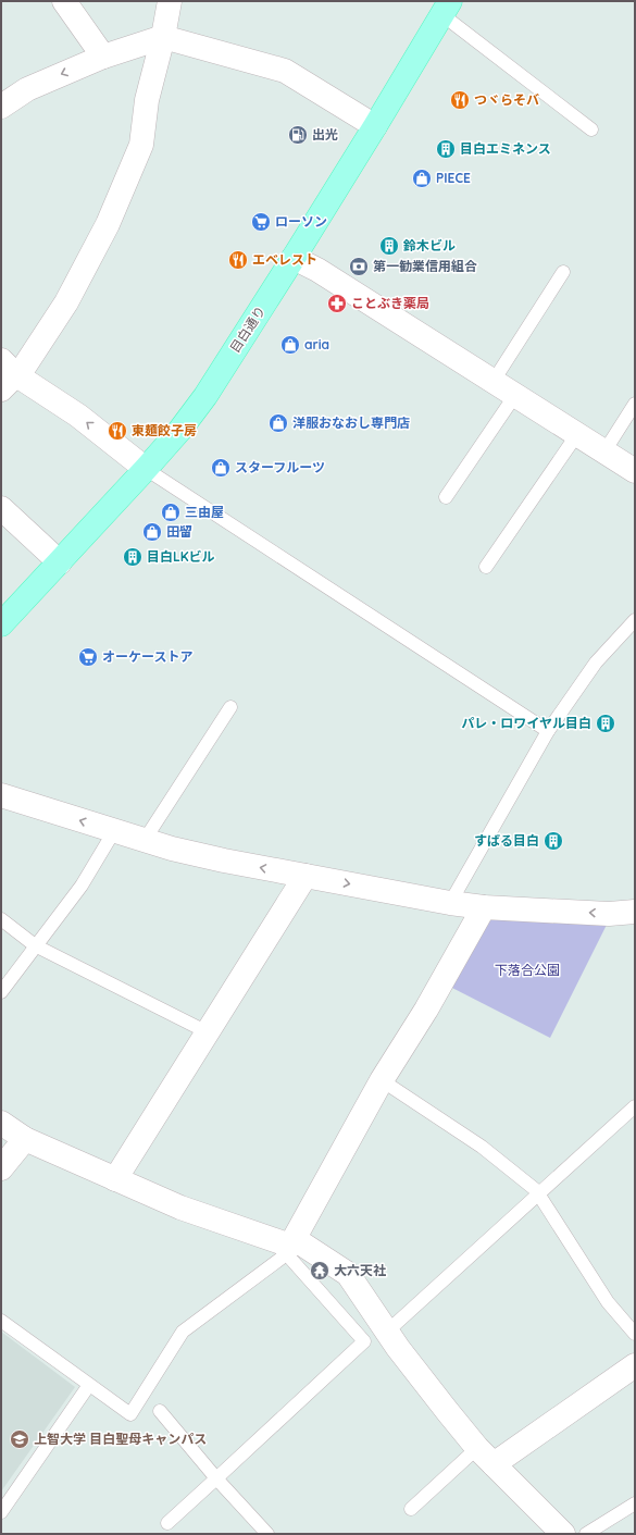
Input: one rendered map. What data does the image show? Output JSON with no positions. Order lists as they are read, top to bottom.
{
  "streets": {
    "main road": ["目白通り"]
  },
  "parks": ["下落合公園"],
  "places": {
    "restaurant": ["つヾらそバ", "エベレスト", "東麺餃子房"],
    "fuel station": ["出光"],
    "building": [
      "目白エミネンス",
      "鈴木ビル",
      "目白LKビル",
      "パレ・ロワイヤル目白",
      "すばる目白"
    ],
    "shop": [
      "PIECE",
      "aria",
      "洋服おなおし専門店",
      "スターフルーツ",
      "三由屋",
      "田留"
    ],
    "supermarket": ["ローソン", "オーケーストア"],
    "bank": ["第一勧業信用組合"],
    "pharmacy": ["ことぶき薬局"],
    "temple": ["大六天社"],
    "school or university": ["上智大学 目白聖母キャンパス"]
  }
}
